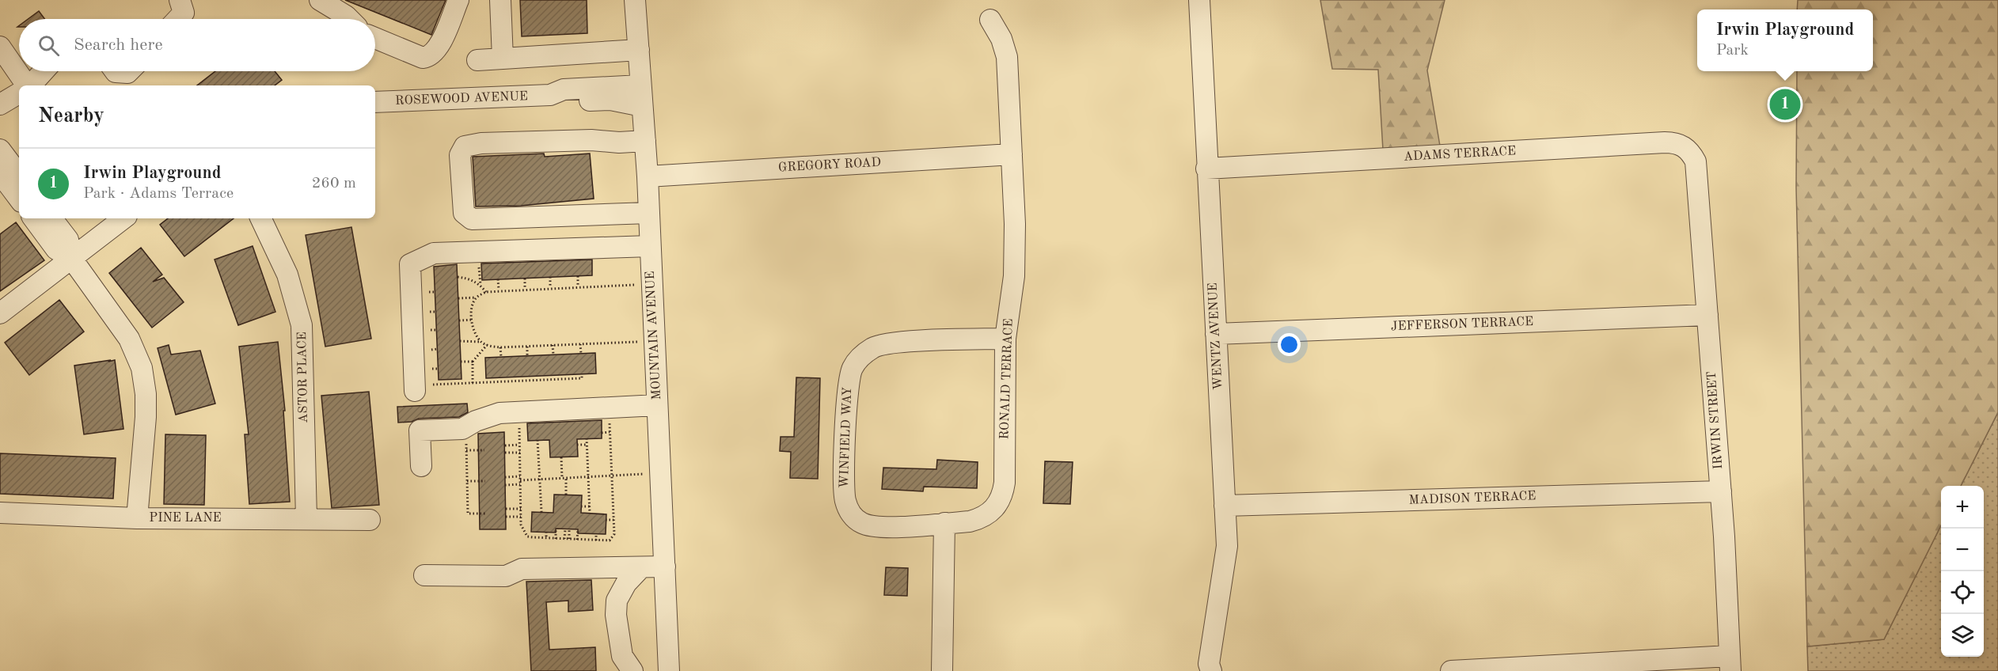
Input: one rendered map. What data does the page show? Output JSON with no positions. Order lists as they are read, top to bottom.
{
  "streets": {
    "street": [
      "ROSEWOOD AVENUE",
      "ADAMS TERRACE",
      "GREGORY ROAD",
      "JEFFERSON TERRACE",
      "MOUNTAIN AVENUE",
      "WENTZ AVENUE",
      "ASTOR PLACE",
      "RONALD TERRACE",
      "IRWIN STREET",
      "WINFIELD WAY",
      "MADISON TERRACE",
      "PINE LANE"
    ]
  },
  "crossings": [
    ["ROSEWOOD AVENUE", "MOUNTAIN AVENUE"],
    ["ADAMS TERRACE", "WENTZ AVENUE"],
    ["ADAMS TERRACE", "IRWIN STREET"],
    ["GREGORY ROAD", "MOUNTAIN AVENUE"],
    ["GREGORY ROAD", "RONALD TERRACE"],
    ["JEFFERSON TERRACE", "WENTZ AVENUE"],
    ["JEFFERSON TERRACE", "IRWIN STREET"],
    ["WENTZ AVENUE", "MADISON TERRACE"],
    ["ASTOR PLACE", "PINE LANE"],
    ["RONALD TERRACE", "WINFIELD WAY"],
    ["IRWIN STREET", "MADISON TERRACE"]
  ],
  "page": {
    "popup": ["Irwin Playground", "Park"],
    "search": "Search here",
    "heading": "Nearby",
    "pins": "1",
    "list": [
      {
        "mark": "1",
        "name": "Irwin Playground",
        "note": "Park · Adams Terrace",
        "value": "260 m"
      }
    ],
    "map_buttons": ["+", "−"]
  }
}
